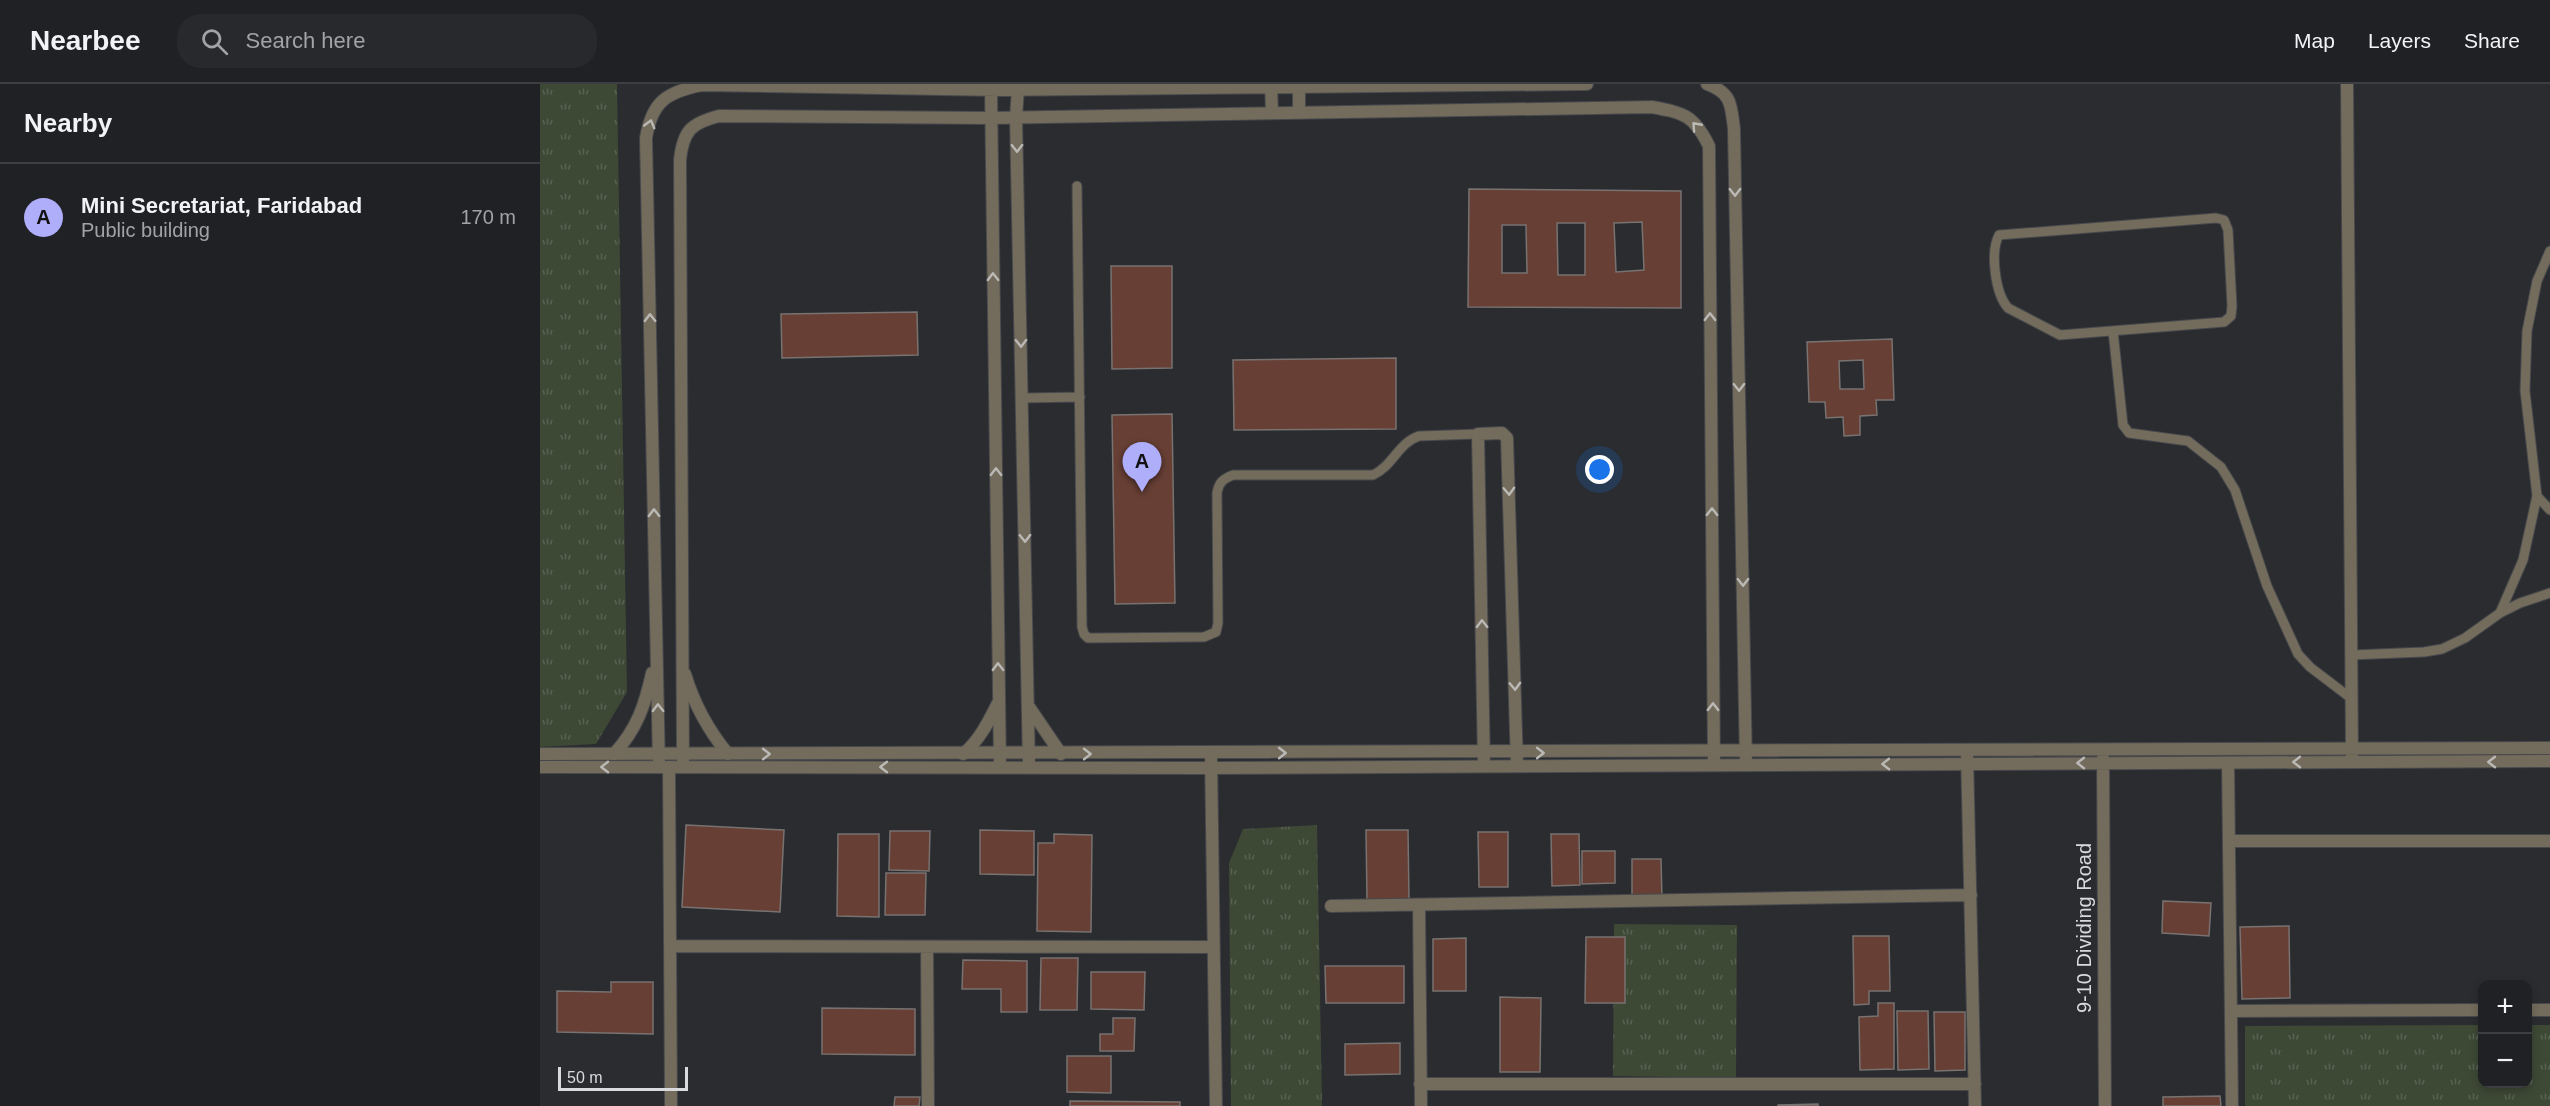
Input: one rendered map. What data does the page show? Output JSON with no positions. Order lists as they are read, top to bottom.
{
  "streets": {
    "street": ["9-10 Dividing Road"]
  },
  "scale_bar": "50 m",
  "page": {
    "header": "Nearbee",
    "search": "Search here",
    "nav": ["Map", "Layers", "Share"],
    "heading": "Nearby",
    "list": [
      {
        "mark": "A",
        "name": "Mini Secretariat, Faridabad",
        "note": "Public building",
        "value": "170 m"
      }
    ],
    "pins": "A",
    "map_buttons": ["+", "−"],
    "scale": "50 m"
  }
}
